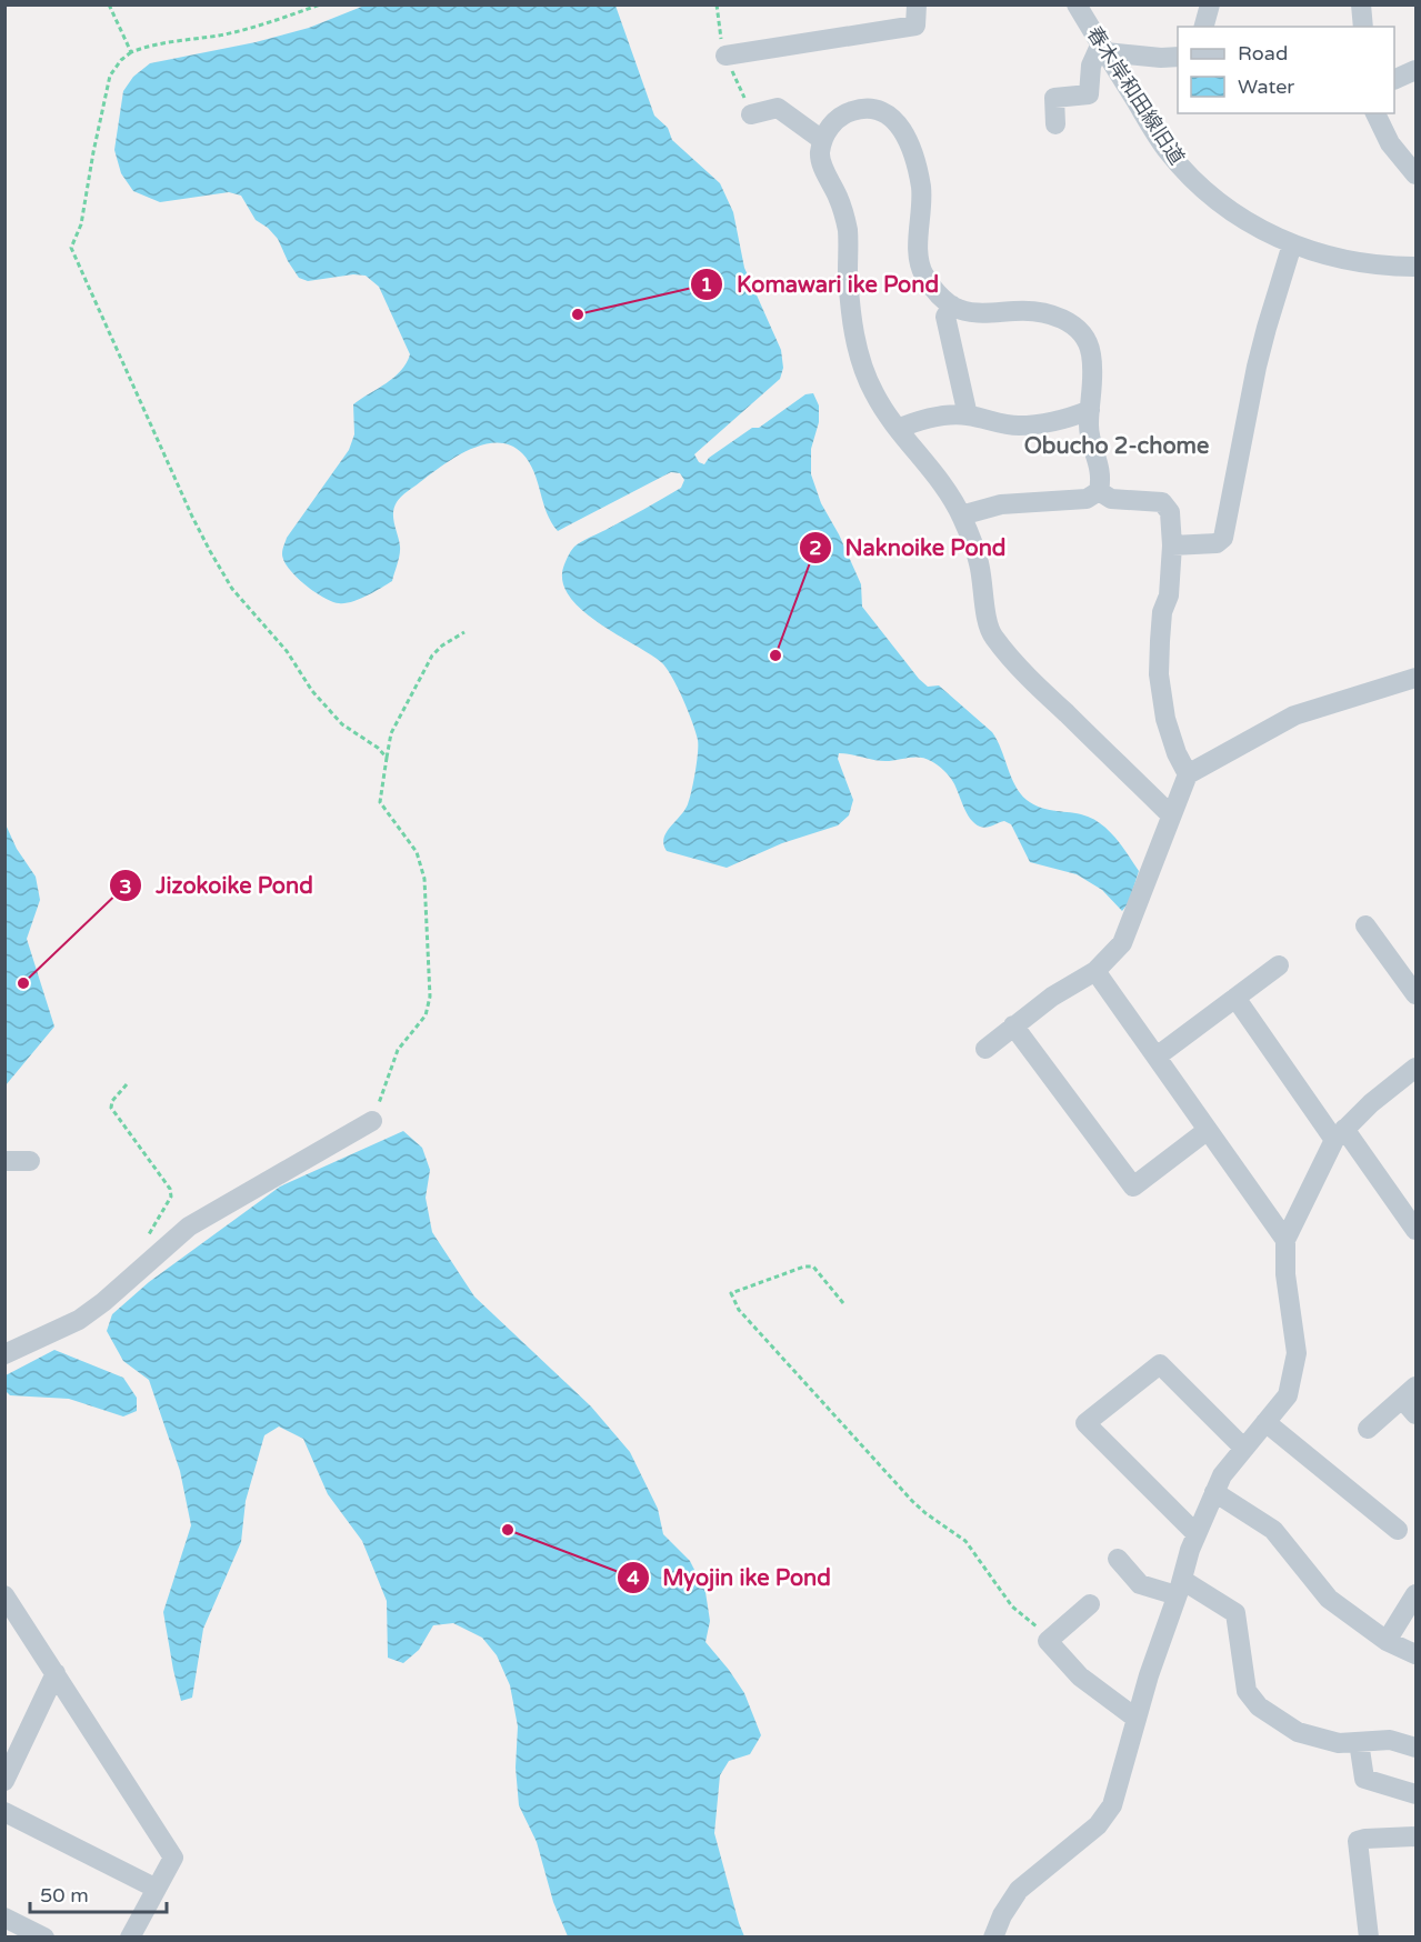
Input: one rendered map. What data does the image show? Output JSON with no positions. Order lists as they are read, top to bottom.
{
  "streets": {
    "street": ["春木岸和田線旧道"]
  },
  "districts": ["Obucho 2-chome"],
  "places": [
    "Komawari ike Pond",
    "Naknoike Pond",
    "Jizokoike Pond",
    "Myojin ike Pond"
  ],
  "legend": ["Road", "Water"],
  "scale_bar": "50 m"
}
